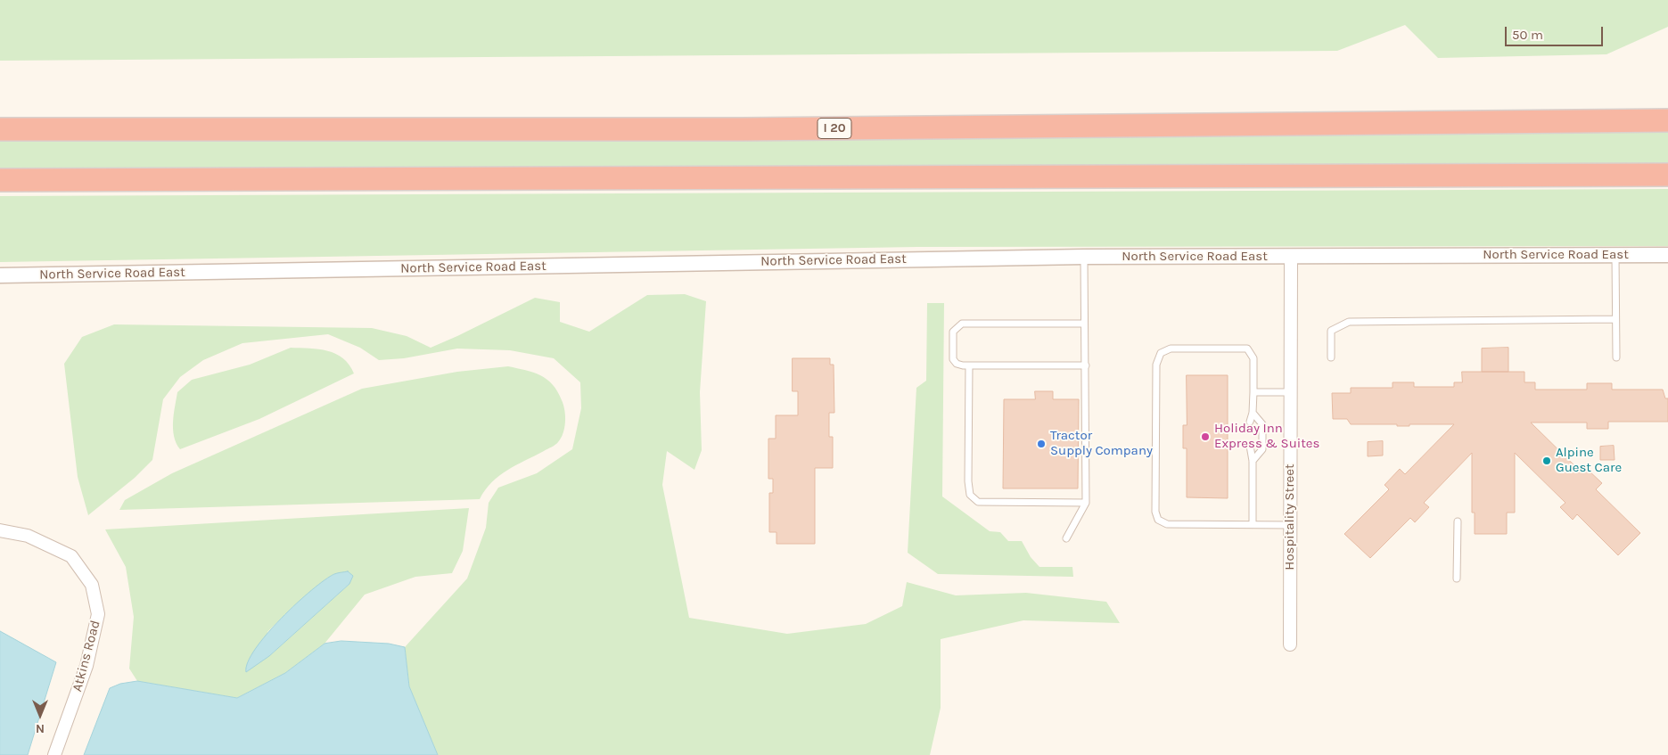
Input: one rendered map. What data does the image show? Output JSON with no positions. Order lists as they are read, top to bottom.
{
  "streets": {
    "highway": ["I 20"],
    "street": ["North Service Road East", "Hospitality Street", "Atkins Road"]
  },
  "crossings": [
    ["North Service Road East", "Hospitality Street"]
  ],
  "places": ["Holiday Inn Express & Suites", "Tractor Supply Company", "Alpine Guest Care"],
  "scale_bar": "50 m",
  "north": "bottom"
}
